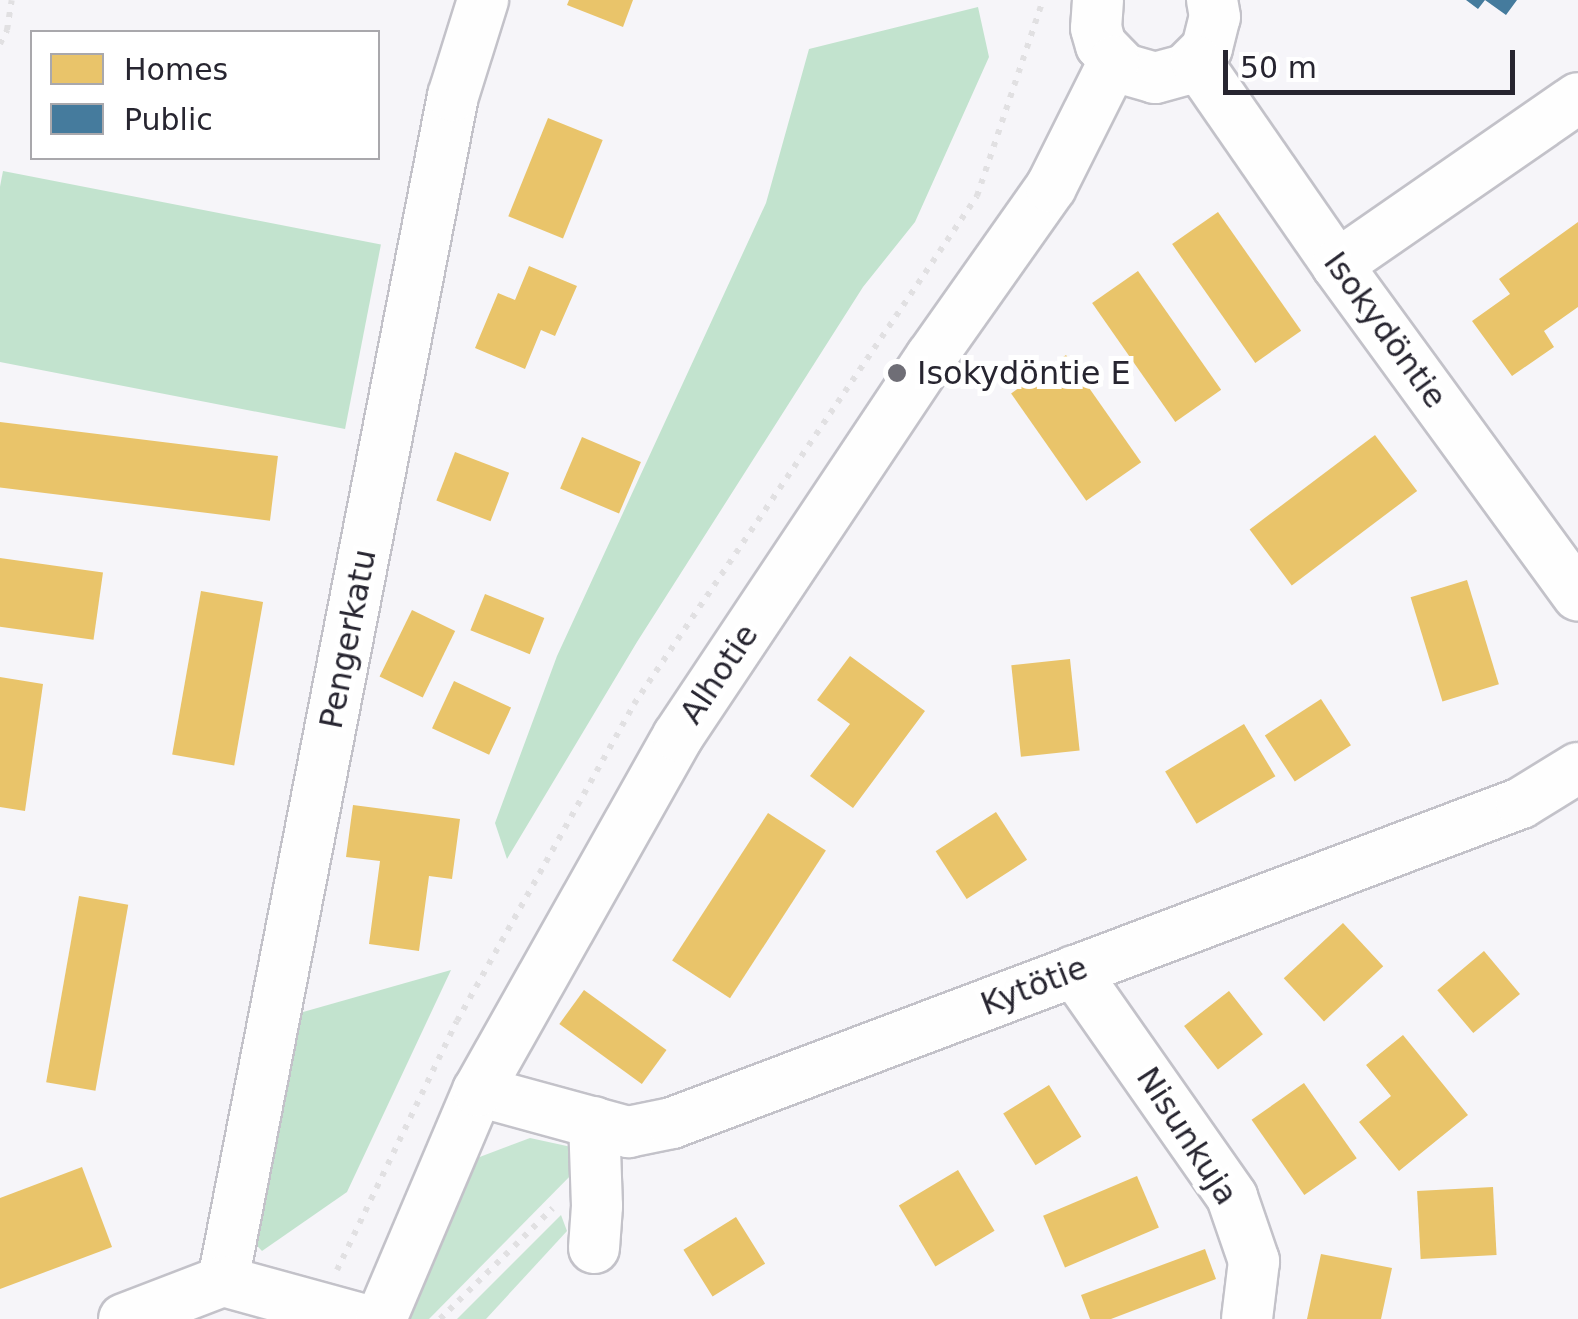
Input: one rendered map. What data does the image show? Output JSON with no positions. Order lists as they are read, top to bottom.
{
  "streets": {
    "street": [
      "Isokydöntie",
      "Pengerkatu",
      "Alhotie",
      "Kytötie",
      "Nisunkuja"
    ]
  },
  "crossings": [
    ["Alhotie", "Kytötie"],
    ["Kytötie", "Nisunkuja"]
  ],
  "places": ["Isokydöntie E"],
  "legend": ["Homes", "Public"],
  "scale_bar": "50 m"
}
